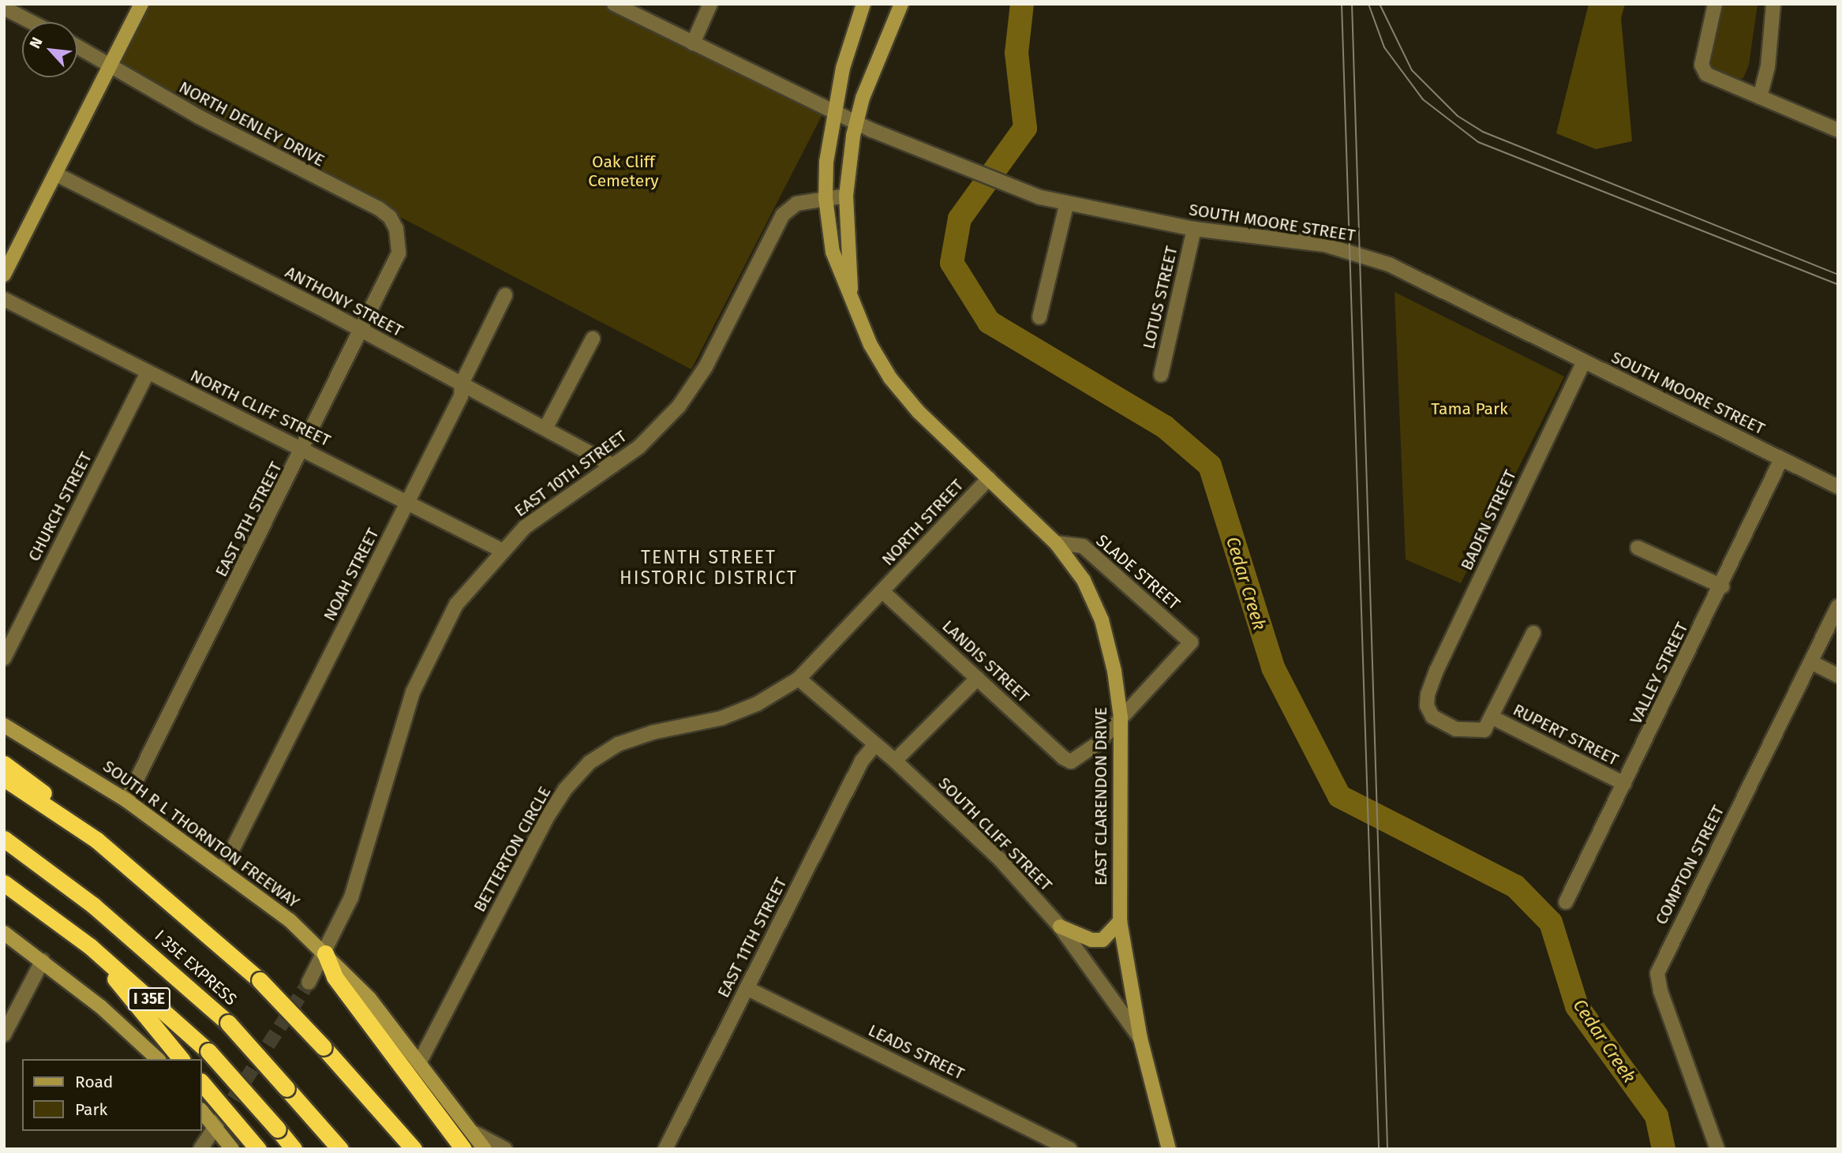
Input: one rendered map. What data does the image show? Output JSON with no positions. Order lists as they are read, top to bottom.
{
  "streets": {
    "highway": ["I 35E EXPRESS", "I 35E"],
    "street": [
      "NORTH DENLEY DRIVE",
      "SOUTH MOORE STREET",
      "LOTUS STREET",
      "ANTHONY STREET",
      "NORTH CLIFF STREET",
      "EAST 10TH STREET",
      "CHURCH STREET",
      "EAST 9TH STREET",
      "BADEN STREET",
      "NORTH STREET",
      "SLADE STREET",
      "NOAH STREET",
      "LANDIS STREET",
      "VALLEY STREET",
      "RUPERT STREET",
      "EAST CLARENDON DRIVE",
      "SOUTH R L THORNTON FREEWAY",
      "SOUTH CLIFF STREET",
      "BETTERTON CIRCLE",
      "COMPTON STREET",
      "EAST 11TH STREET",
      "LEADS STREET"
    ]
  },
  "crossings": [
    ["NORTH DENLEY DRIVE", "EAST 9TH STREET"],
    ["SOUTH MOORE STREET", "LOTUS STREET"],
    ["SOUTH MOORE STREET", "BADEN STREET"],
    ["SOUTH MOORE STREET", "VALLEY STREET"],
    ["SOUTH MOORE STREET", "EAST CLARENDON DRIVE"],
    ["ANTHONY STREET", "EAST 10TH STREET"],
    ["ANTHONY STREET", "EAST 9TH STREET"],
    ["ANTHONY STREET", "NOAH STREET"],
    ["NORTH CLIFF STREET", "EAST 10TH STREET"],
    ["NORTH CLIFF STREET", "CHURCH STREET"],
    ["NORTH CLIFF STREET", "EAST 9TH STREET"],
    ["NORTH CLIFF STREET", "NOAH STREET"],
    ["EAST 10TH STREET", "EAST CLARENDON DRIVE"],
    ["EAST 10TH STREET", "SOUTH R L THORNTON FREEWAY"],
    ["EAST 9TH STREET", "SOUTH R L THORNTON FREEWAY"],
    ["BADEN STREET", "RUPERT STREET"],
    ["NORTH STREET", "LANDIS STREET"],
    ["NORTH STREET", "EAST CLARENDON DRIVE"],
    ["NORTH STREET", "BETTERTON CIRCLE"],
    ["SLADE STREET", "LANDIS STREET"],
    ["SLADE STREET", "EAST CLARENDON DRIVE"],
    ["NOAH STREET", "SOUTH R L THORNTON FREEWAY"],
    ["LANDIS STREET", "EAST CLARENDON DRIVE"],
    ["LANDIS STREET", "BETTERTON CIRCLE"],
    ["VALLEY STREET", "RUPERT STREET"],
    ["EAST CLARENDON DRIVE", "SOUTH CLIFF STREET"],
    ["SOUTH R L THORNTON FREEWAY", "BETTERTON CIRCLE"],
    ["SOUTH CLIFF STREET", "BETTERTON CIRCLE"],
    ["SOUTH CLIFF STREET", "EAST 11TH STREET"],
    ["EAST 11TH STREET", "LEADS STREET"]
  ],
  "districts": ["TENTH STREET HISTORIC DISTRICT"],
  "water": ["Cedar Creek"],
  "parks": ["Oak Cliff Cemetery", "Tama Park"],
  "legend": ["Road", "Park"],
  "north": "top left"
}
